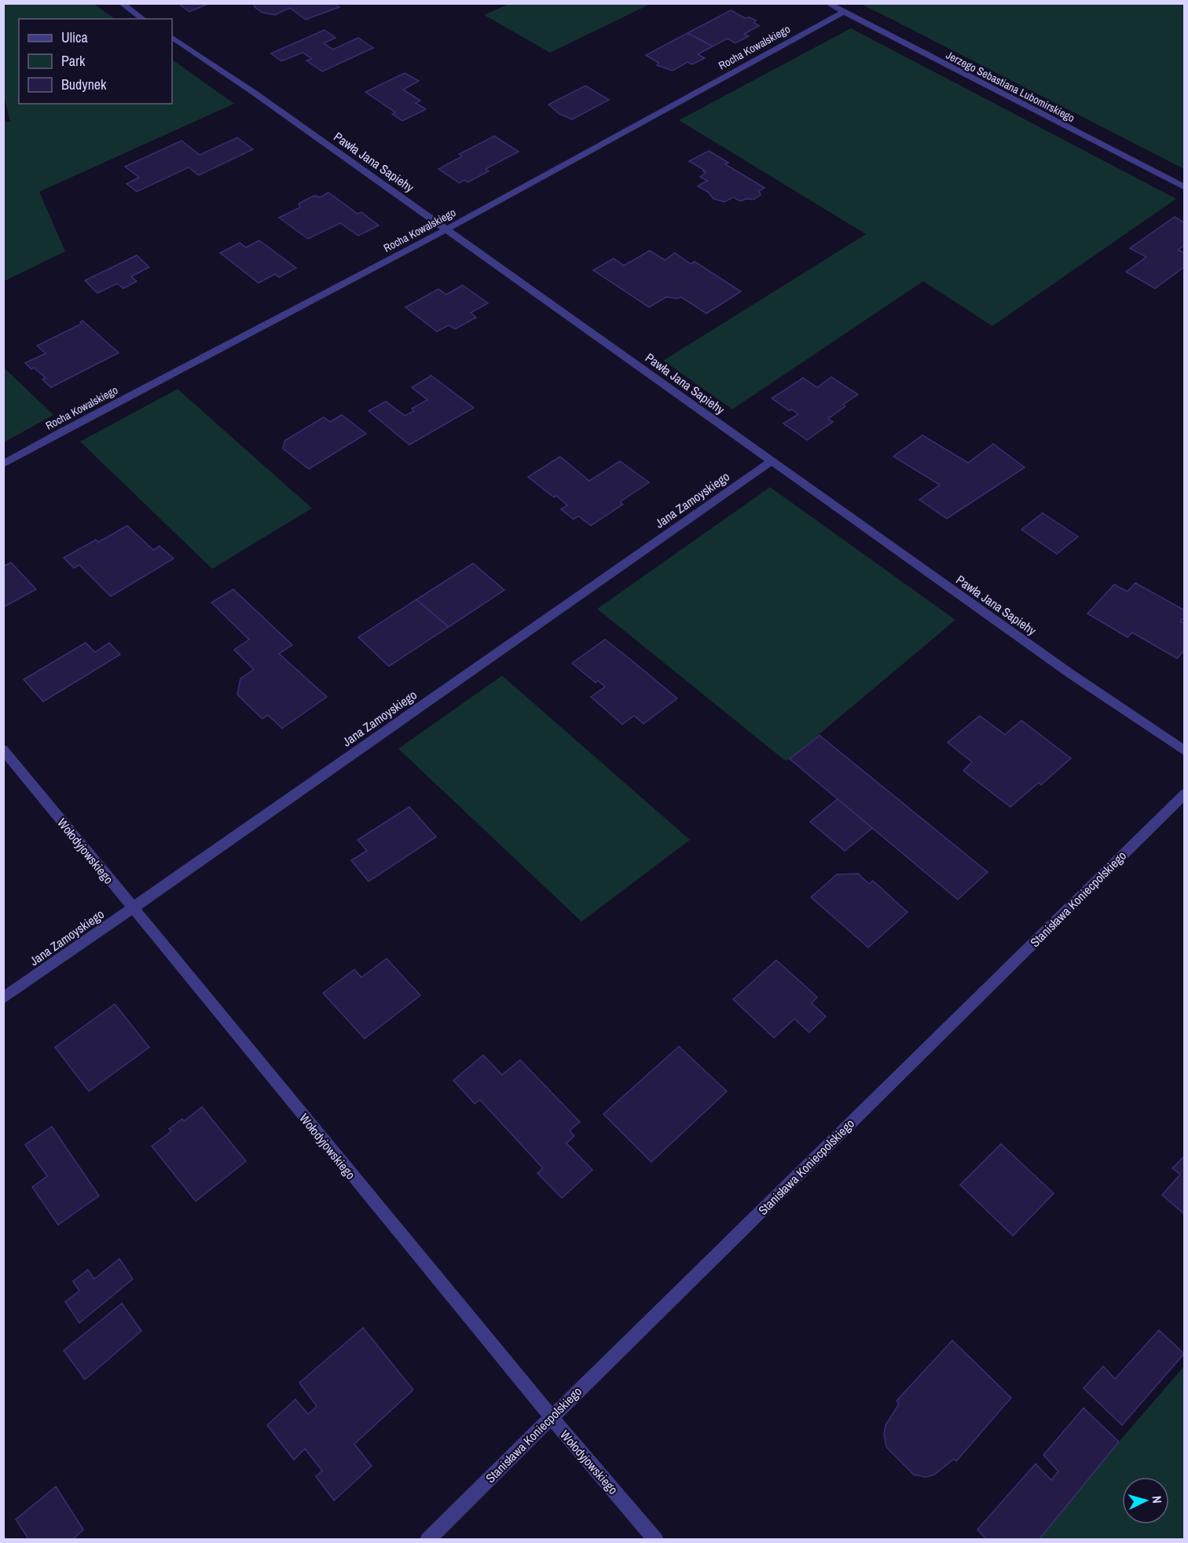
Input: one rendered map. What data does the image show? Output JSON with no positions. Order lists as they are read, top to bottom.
{
  "streets": {
    "street": [
      "Rocha Kowalskiego",
      "Jerzego Sebastiana Lubomirskiego",
      "Pawła Jana Sapiehy",
      "Jana Zamoyskiego",
      "Wołodyjowskiego",
      "Stanisława Koniecpolskiego"
    ]
  },
  "crossings": [
    ["Rocha Kowalskiego", "Jerzego Sebastiana Lubomirskiego"],
    ["Rocha Kowalskiego", "Pawła Jana Sapiehy"],
    ["Pawła Jana Sapiehy", "Jana Zamoyskiego"],
    ["Jana Zamoyskiego", "Wołodyjowskiego"],
    ["Wołodyjowskiego", "Stanisława Koniecpolskiego"]
  ],
  "legend": ["Ulica", "Park", "Budynek"],
  "north": "right"
}
